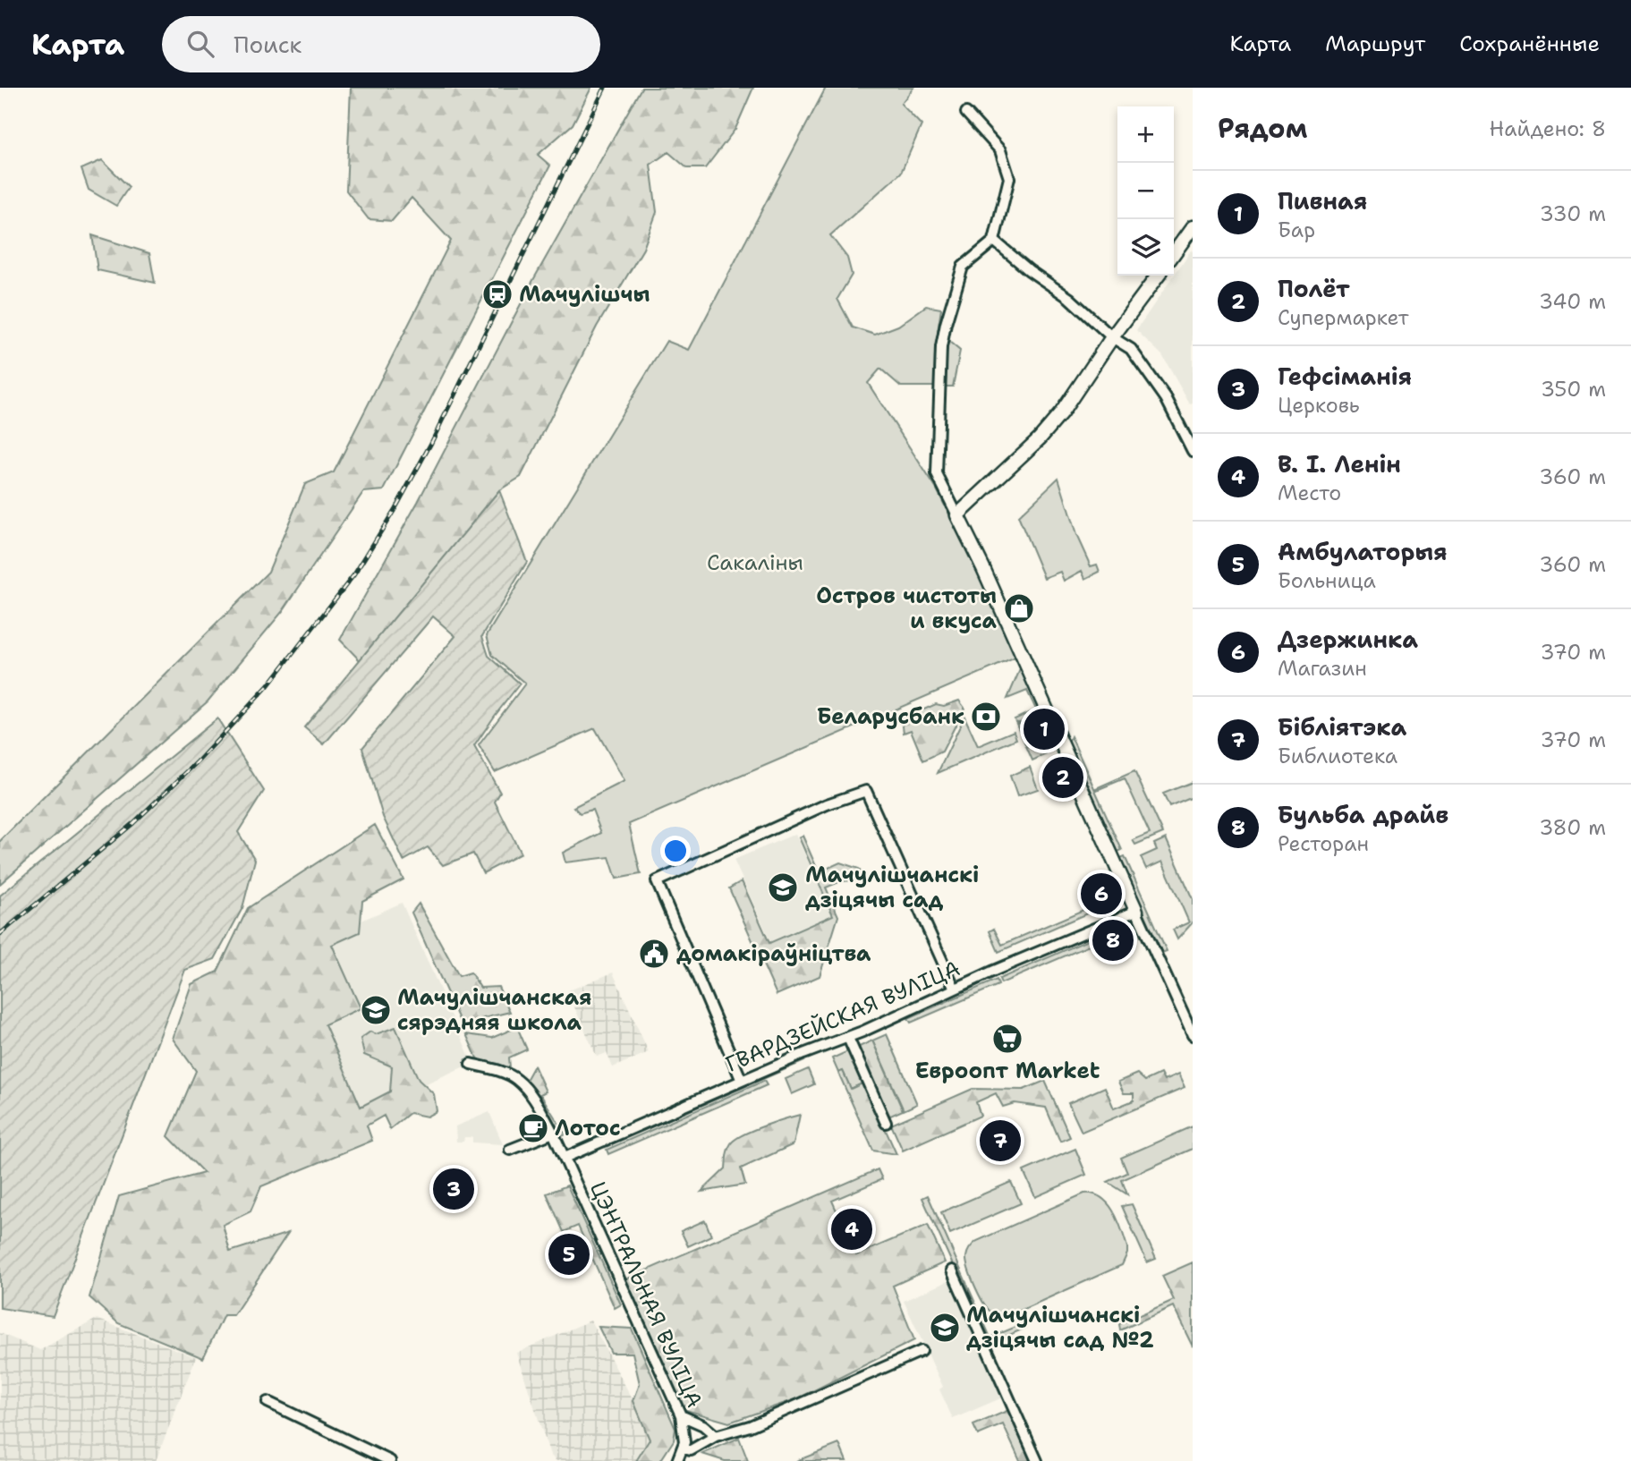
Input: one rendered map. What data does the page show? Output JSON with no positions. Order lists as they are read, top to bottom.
{
  "streets": {
    "street": ["ГВАРДЗЕЙСКАЯ ВУЛІЦА", "ЦЭНТРАЛЬНАЯ ВУЛІЦА"]
  },
  "crossings": [
    ["ГВАРДЗЕЙСКАЯ ВУЛІЦА", "ЦЭНТРАЛЬНАЯ ВУЛІЦА"]
  ],
  "parks": ["Сакаліны"],
  "places": {
    "station": ["Мачулішчы"],
    "shop": ["Остров чистоты и вкуса"],
    "bank": ["Беларусбанк"],
    "school or university": ["Мачулішчанскі дзіцячы сад", "Мачулішчанская сярэдняя школа", "Мачулішчанскі дзіцячы сад №2"],
    "public building": ["домакіраўніцтва"],
    "supermarket": ["Евроопт Market"],
    "cafe": ["Лотос"]
  },
  "page": {
    "header": "Карта",
    "search": "Поиск",
    "nav": ["Карта", "Маршрут", "Сохранённые"],
    "heading": ["Рядом", "Найдено: 8"],
    "map_buttons": ["+", "−"],
    "list": [
      {
        "mark": "1",
        "name": "Пивная",
        "note": "Бар",
        "value": "330 m"
      },
      {
        "mark": "2",
        "name": "Полёт",
        "note": "Супермаркет",
        "value": "340 m"
      },
      {
        "mark": "3",
        "name": "Гефсіманія",
        "note": "Церковь",
        "value": "350 m"
      },
      {
        "mark": "4",
        "name": "В. І. Ленін",
        "note": "Место",
        "value": "360 m"
      },
      {
        "mark": "5",
        "name": "Амбулаторыя",
        "note": "Больница",
        "value": "360 m"
      },
      {
        "mark": "6",
        "name": "Дзержинка",
        "note": "Магазин",
        "value": "370 m"
      },
      {
        "mark": "7",
        "name": "Бібліятэка",
        "note": "Библиотека",
        "value": "370 m"
      },
      {
        "mark": "8",
        "name": "Бульба драйв",
        "note": "Ресторан",
        "value": "380 m"
      }
    ],
    "pins": [
      "1",
      "2",
      "6",
      "8",
      "7",
      "3",
      "4",
      "5"
    ]
  }
}
